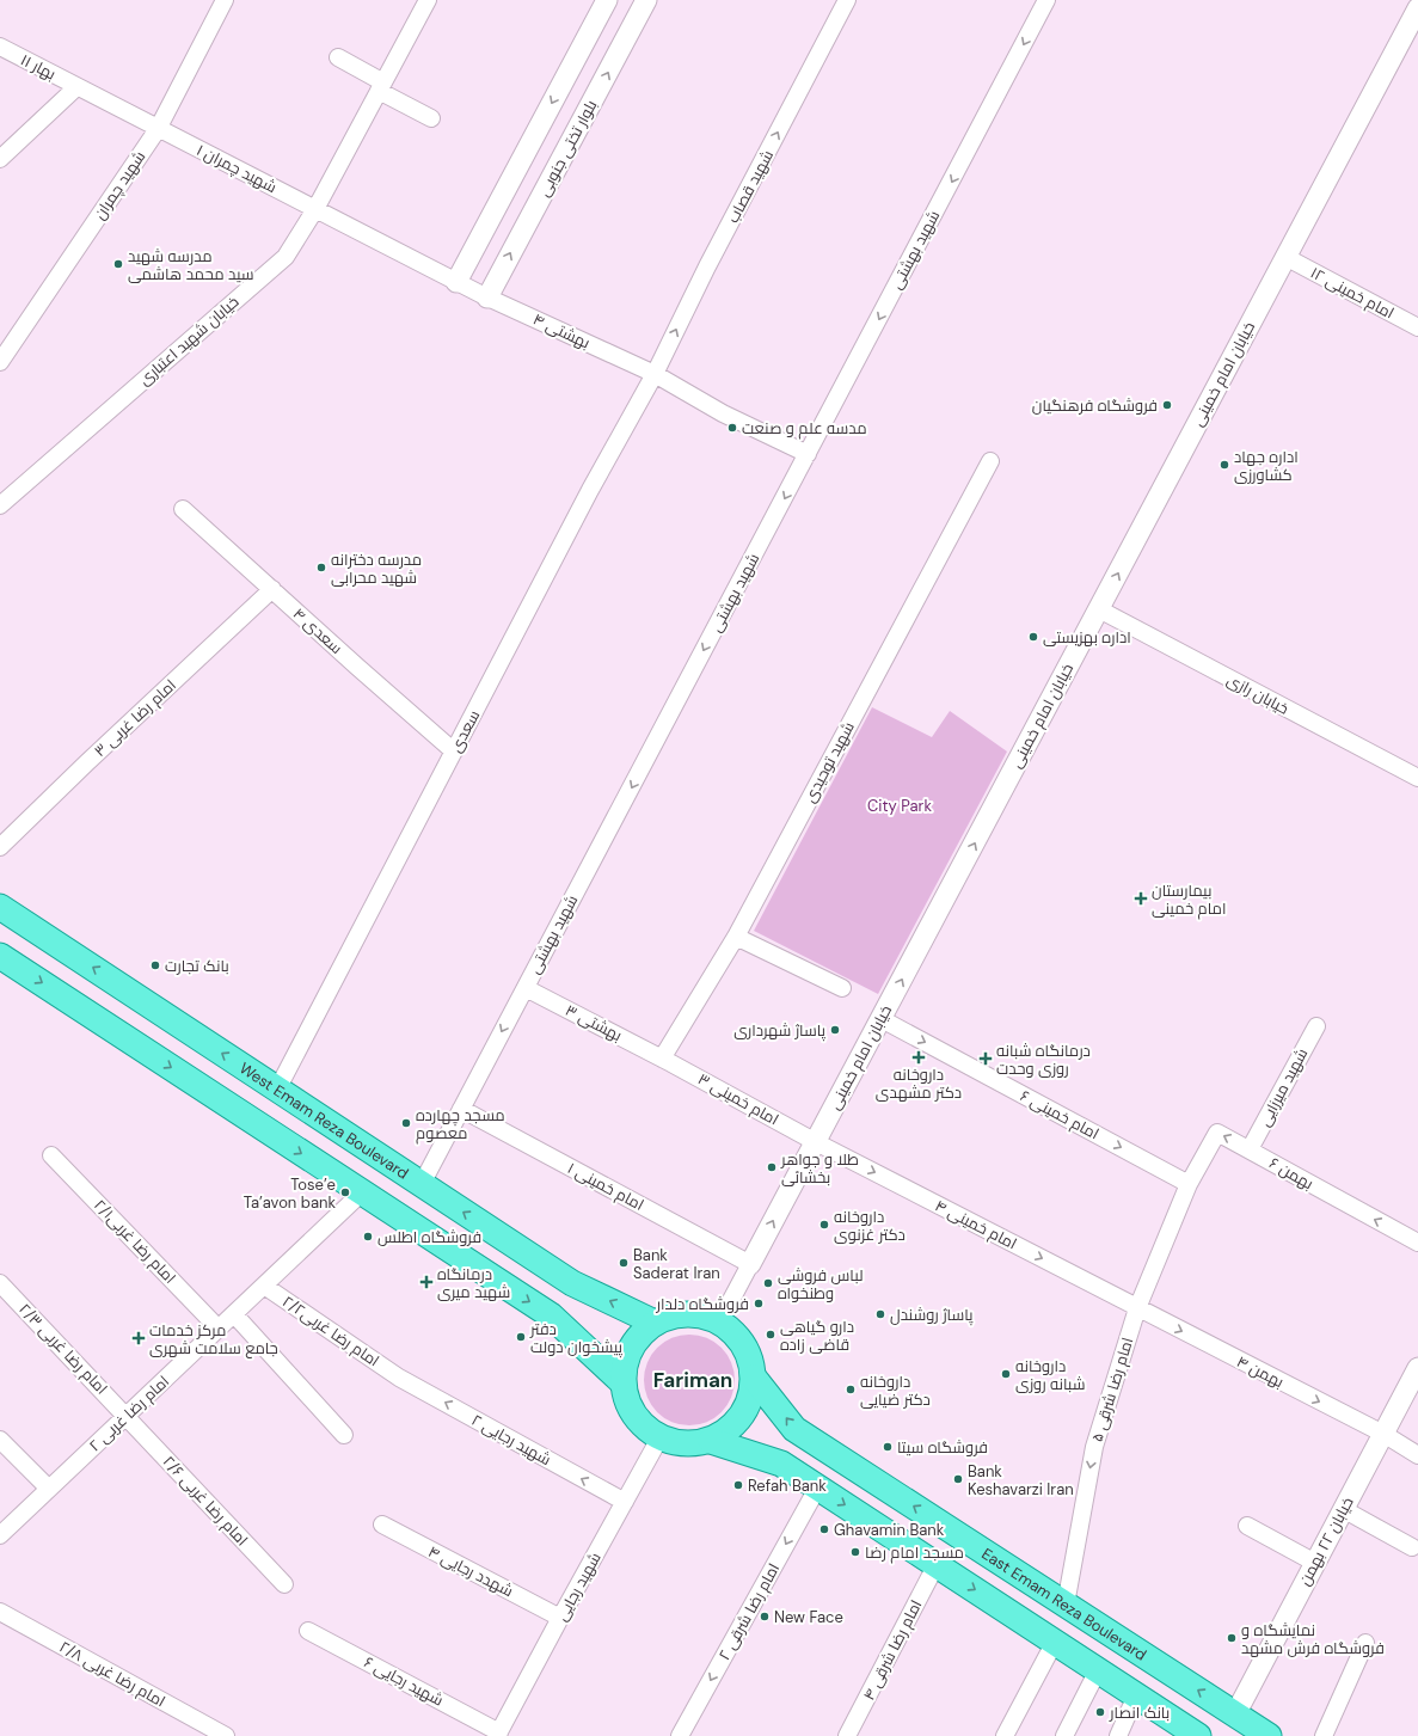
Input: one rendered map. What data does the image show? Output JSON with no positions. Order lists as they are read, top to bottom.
{
  "streets": {
    "main road": ["West Emam Reza Boulevard", "East Emam Reza Boulevard"],
    "street": [
      "بهار ۱۱",
      "بلوار تختی جنوبی",
      "شهید چمران ۱",
      "شهید چمران",
      "شهید قصاب",
      "شهید بهشتی",
      "امام خمینی ۱۲",
      "بهشتی ۴",
      "خیابان شهید اعتباری",
      "خیابان امام خمینی",
      "سعدی ۴",
      "خیابان رازی",
      "امام رضا غربی ۳",
      "سعدی",
      "شهید توحیدی",
      "بهشتی ۳",
      "شهید میرزایی",
      "امام خمینی ۳",
      "امام خمینی ۶",
      "بهمن ۶",
      "امام خمینی ۱",
      "امام خمینی ۴",
      "امام رضا غربی۲/۱",
      "امام رضا غربی۲/۲",
      "امام رضا غربی ۲/۳",
      "بهمن ۴",
      "امام رضا شرقی ۵",
      "امام رضا غربی ۲",
      "شهید رجایی ۲",
      "امام رضا غربی ۲/۶",
      "خیابان ۲۲ بهمن",
      "شهدد رجایی ۴",
      "شهید رجایی",
      "امام رضا شرقی ۲",
      "امام رضا شرقی ۴",
      "امام رضا غربی ۲/۸",
      "شهید رجایی ۶"
    ]
  },
  "crossings": [
    ["بهار ۱۱", "شهید چمران ۱"],
    ["بهار ۱۱", "شهید چمران"],
    ["بلوار تختی جنوبی", "بهشتی ۴"],
    ["شهید چمران ۱", "شهید چمران"],
    ["شهید چمران ۱", "بهشتی ۴"],
    ["شهید چمران ۱", "خیابان شهید اعتباری"],
    ["شهید قصاب", "بهشتی ۴"],
    ["شهید قصاب", "سعدی"],
    ["شهید بهشتی", "بهشتی ۴"],
    ["شهید بهشتی", "بهشتی ۳"],
    ["شهید بهشتی", "West Emam Reza Boulevard"],
    ["شهید بهشتی", "امام خمینی ۱"],
    ["امام خمینی ۱۲", "خیابان امام خمینی"],
    ["بهشتی ۴", "خیابان شهید اعتباری"],
    ["بهشتی ۴", "سعدی"],
    ["خیابان امام خمینی", "خیابان رازی"],
    ["خیابان امام خمینی", "امام خمینی ۳"],
    ["خیابان امام خمینی", "امام خمینی ۶"],
    ["خیابان امام خمینی", "West Emam Reza Boulevard"],
    ["خیابان امام خمینی", "امام خمینی ۱"],
    ["خیابان امام خمینی", "امام خمینی ۴"],
    ["خیابان امام خمینی", "شهید رجایی"],
    ["خیابان امام خمینی", "East Emam Reza Boulevard"],
    ["سعدی ۴", "امام رضا غربی ۳"],
    ["سعدی ۴", "سعدی"],
    ["سعدی", "West Emam Reza Boulevard"],
    ["شهید توحیدی", "بهشتی ۳"],
    ["شهید توحیدی", "امام خمینی ۳"],
    ["بهشتی ۳", "امام خمینی ۳"],
    ["شهید میرزایی", "بهمن ۶"],
    ["امام خمینی ۳", "امام خمینی ۴"],
    ["امام خمینی ۶", "بهمن ۶"],
    ["امام خمینی ۶", "امام رضا شرقی ۵"],
    ["West Emam Reza Boulevard", "شهید رجایی"],
    ["West Emam Reza Boulevard", "East Emam Reza Boulevard"],
    ["بهمن ۶", "امام رضا شرقی ۵"],
    ["امام خمینی ۴", "بهمن ۴"],
    ["امام خمینی ۴", "امام رضا شرقی ۵"],
    ["امام رضا غربی۲/۱", "امام رضا غربی ۲"],
    ["امام رضا غربی۲/۲", "امام رضا غربی ۲"],
    ["امام رضا غربی۲/۲", "شهید رجایی ۲"],
    ["امام رضا غربی ۲/۳", "امام رضا غربی ۲"],
    ["امام رضا غربی ۲/۳", "امام رضا غربی ۲/۶"],
    ["بهمن ۴", "امام رضا شرقی ۵"],
    ["بهمن ۴", "خیابان ۲۲ بهمن"],
    ["امام رضا شرقی ۵", "East Emam Reza Boulevard"],
    ["امام رضا غربی ۲", "امام رضا غربی ۲/۶"],
    ["شهید رجایی ۲", "شهید رجایی"],
    ["خیابان ۲۲ بهمن", "East Emam Reza Boulevard"],
    ["شهدد رجایی ۴", "شهید رجایی"],
    ["شهید رجایی", "East Emam Reza Boulevard"],
    ["شهید رجایی", "شهید رجایی ۶"]
  ],
  "one_way": [
    "شهید قصاب",
    "شهید بهشتی",
    "خیابان امام خمینی",
    "امام خمینی ۶",
    "بهمن ۶",
    "امام خمینی ۴",
    "بهمن ۴",
    "امام رضا شرقی ۵",
    "شهید رجایی ۲",
    "امام رضا شرقی ۲"
  ],
  "districts": ["Fariman"],
  "parks": ["City Park"],
  "places": {
    "other": [
      "مدرسه شهید سید محمد هاشمی",
      "فروشگاه فرهنگیان",
      "مدسه علم و صنعت",
      "اداره جهاد کشاورزی",
      "مدرسه دخترانه شهید محرابی",
      "اداره بهزیستی",
      "بانک تجارت",
      "پاساژ شهرداری",
      "مسجد چهارده معصوم",
      "طلا و جواهر بخشائی",
      "Tose’e Ta’avon bank",
      "داروخانه دکتر غزنوی",
      "فروشگاه اطلس",
      "Bank Saderat Iran",
      "لباس فروشی وطنخواه",
      "فروشگاه دلدار",
      "پاساژ روشندل",
      "دارو گیاهی قاضی زاده",
      "دفتر پیشخوان دولت",
      "داروخانه شبانه روزی",
      "داروخانه دکتر ضیایی",
      "فروشگاه سیتا",
      "Bank Keshavarzi Iran",
      "Refah Bank",
      "Ghavamin Bank",
      "مسجد امام رضا",
      "New Face",
      "نمایشگاه و فروشگاه فرش مشهد",
      "بانک انصار"
    ],
    "health": [
      "بیمارستان امام خمینی",
      "داروخانه دکتر مشهدی",
      "درمانگاه شبانه روزی وحدت",
      "درمانگاه شهید میری",
      "مرکز خدمات جامع سلامت شهری"
    ]
  }
}
